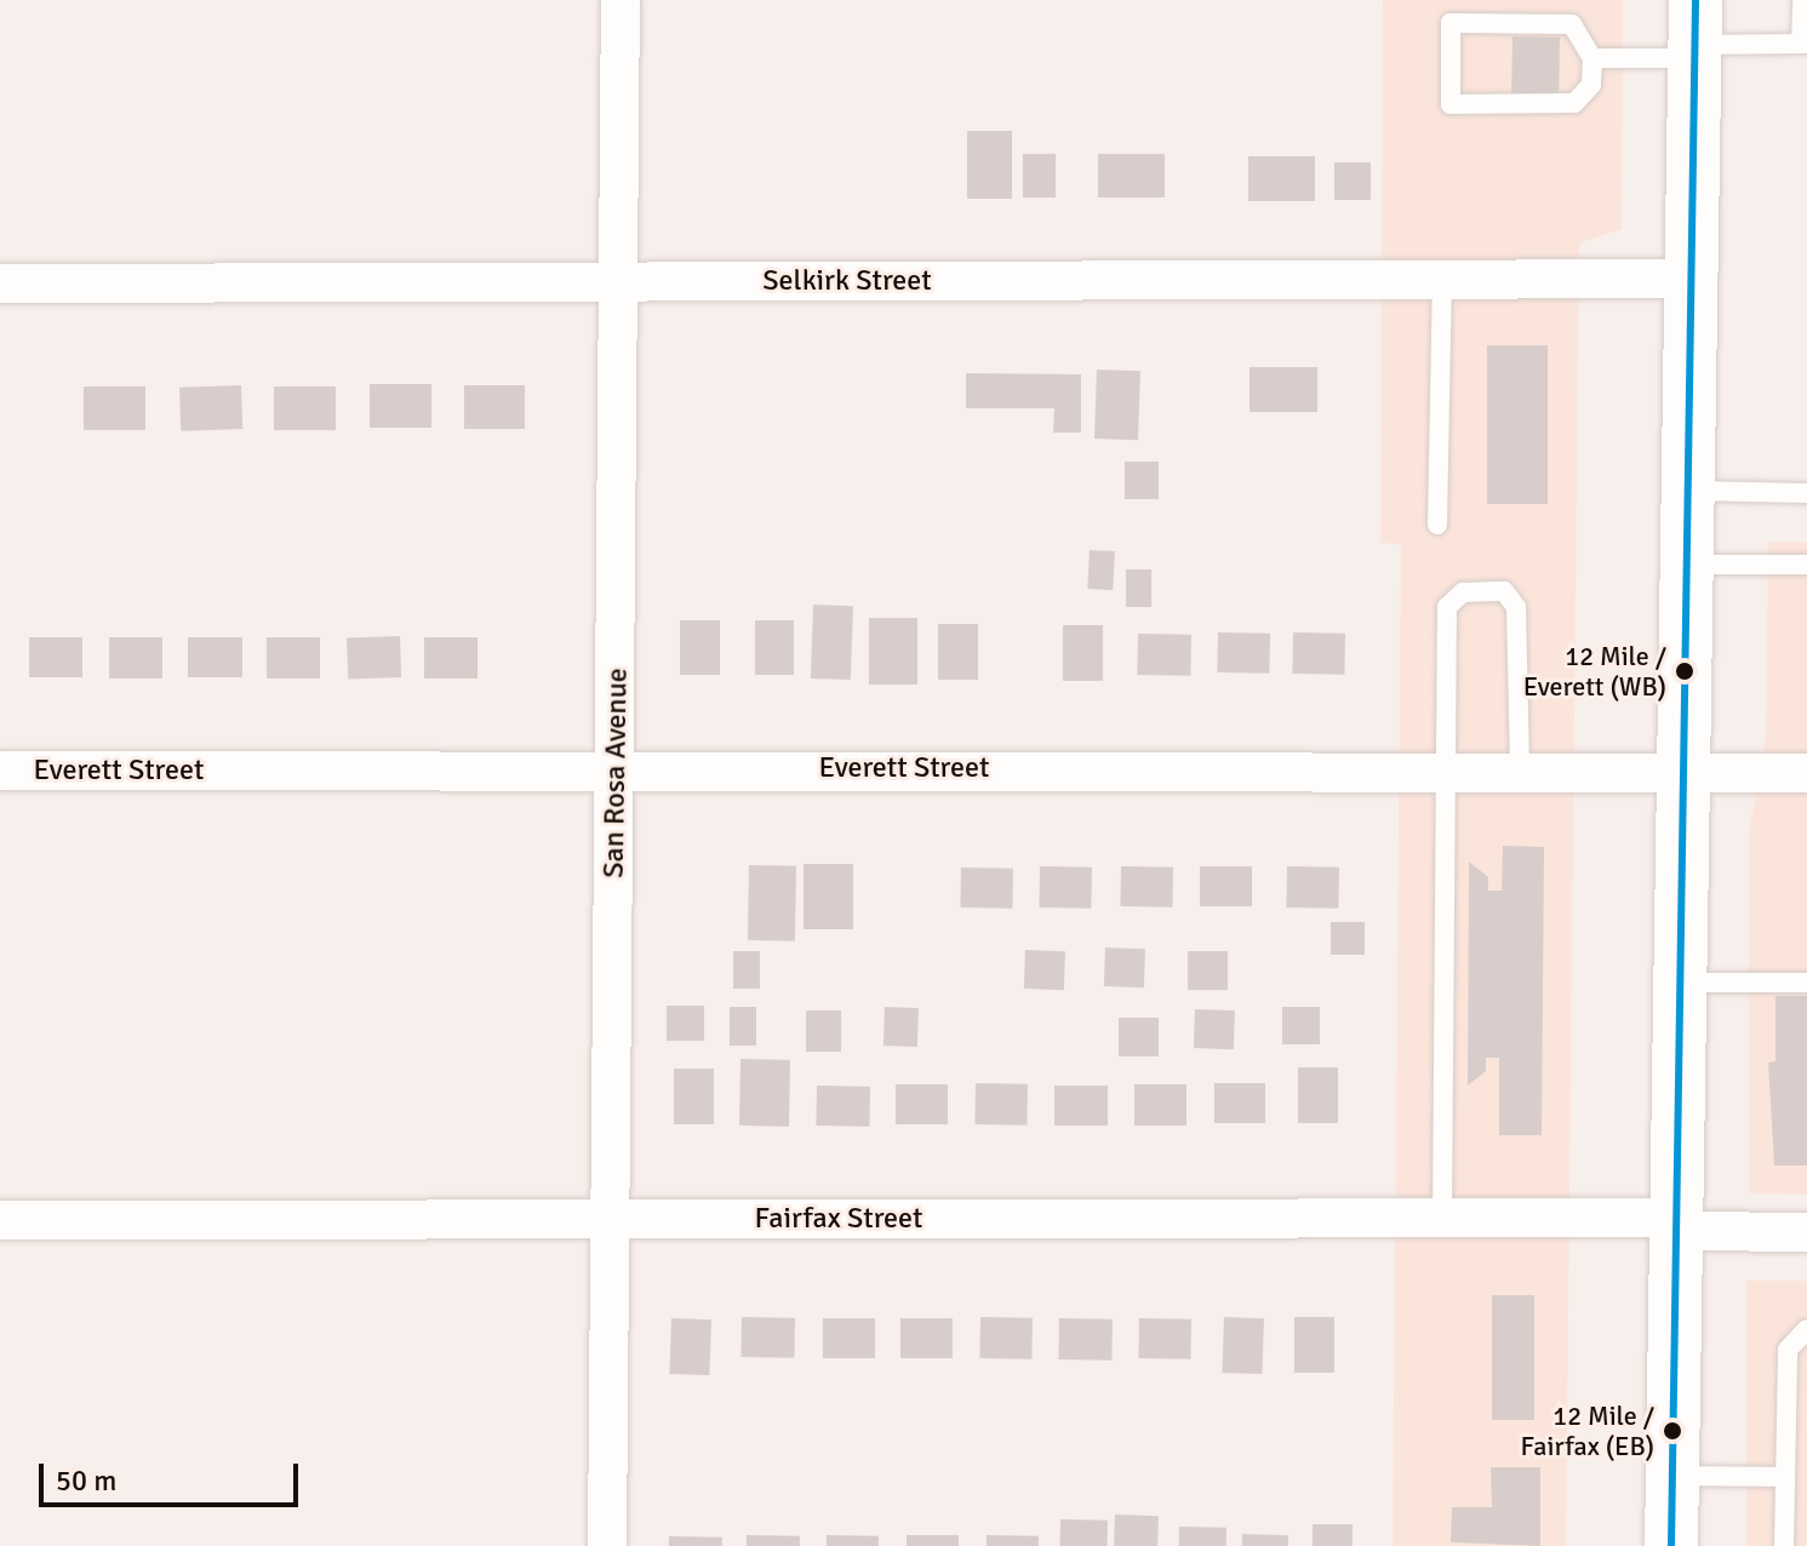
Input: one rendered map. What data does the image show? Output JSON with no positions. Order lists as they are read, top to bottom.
{
  "streets": {
    "street": [
      "Selkirk Street",
      "Everett Street",
      "San Rosa Avenue",
      "Fairfax Street"
    ]
  },
  "crossings": [
    ["Selkirk Street", "San Rosa Avenue"],
    ["Everett Street", "San Rosa Avenue"],
    ["San Rosa Avenue", "Fairfax Street"]
  ],
  "places": ["12 Mile / Everett (WB)", "12 Mile / Fairfax (EB)"],
  "scale_bar": "50 m"
}
